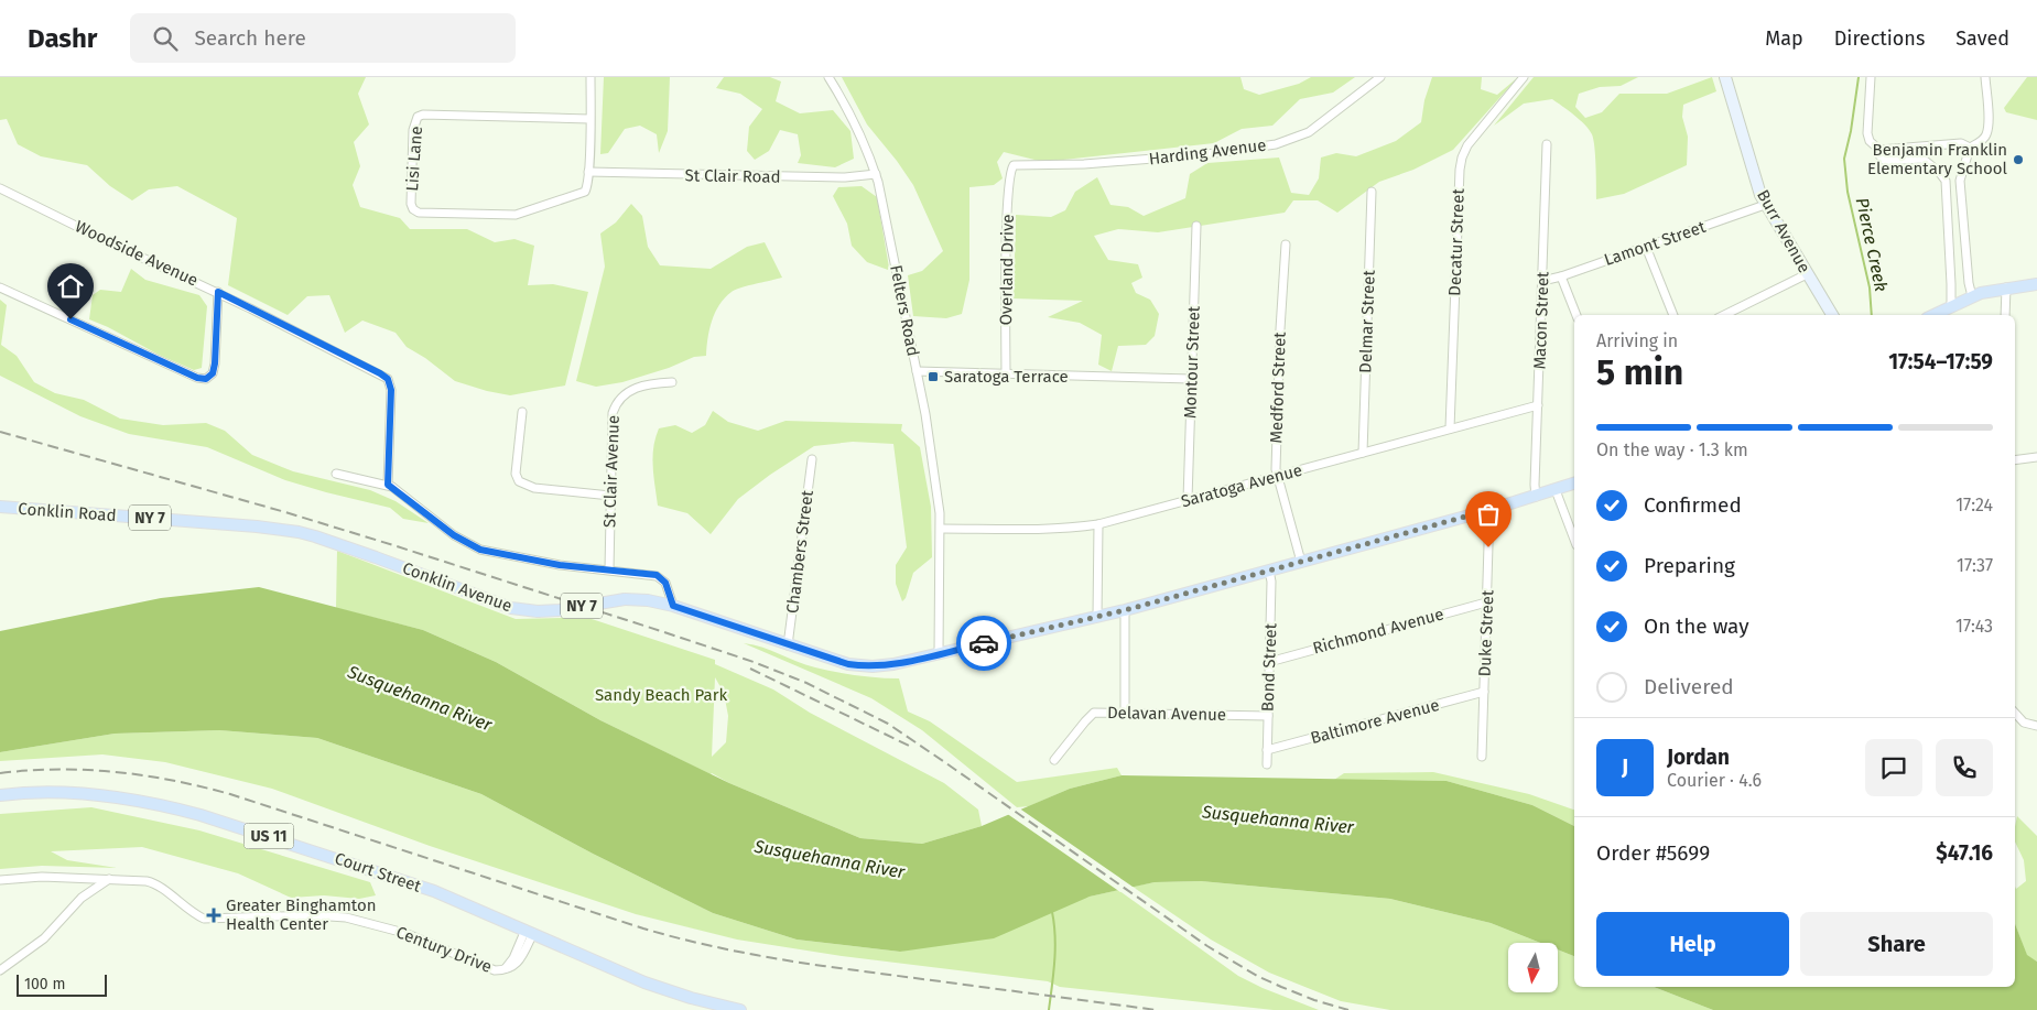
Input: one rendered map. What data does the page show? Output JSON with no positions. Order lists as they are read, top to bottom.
{
  "streets": {
    "main road": [
      "Conklin Road",
      "NY 7",
      "Conklin Avenue",
      "US 11",
      "Court Street"
    ],
    "street": [
      "Harding Avenue",
      "Lisi Lane",
      "St Clair Road",
      "Burr Avenue",
      "Decatur Street",
      "Lamont Street",
      "Woodside Avenue",
      "Overland Drive",
      "Felters Road",
      "Macon Street",
      "Delmar Street",
      "Montour Street",
      "Medford Street",
      "St Clair Avenue",
      "Saratoga Avenue",
      "Chambers Street",
      "Richmond Avenue",
      "Duke Street",
      "Bond Street",
      "Delavan Avenue",
      "Baltimore Avenue",
      "Century Drive"
    ]
  },
  "crossings": [
    ["Harding Avenue", "Overland Drive"],
    ["Lisi Lane", "St Clair Road"],
    ["St Clair Road", "Felters Road"],
    ["Burr Avenue", "Lamont Street"],
    ["Decatur Street", "Saratoga Avenue"],
    ["Lamont Street", "Macon Street"],
    ["Felters Road", "Saratoga Avenue"],
    ["Felters Road", "Conklin Avenue"],
    ["Macon Street", "Saratoga Avenue"],
    ["Macon Street", "Conklin Avenue"],
    ["Delmar Street", "Saratoga Avenue"],
    ["Montour Street", "Saratoga Avenue"],
    ["Medford Street", "Saratoga Avenue"],
    ["Medford Street", "Conklin Avenue"],
    ["Conklin Road", "Conklin Avenue"],
    ["Chambers Street", "Conklin Avenue"],
    ["Conklin Avenue", "Duke Street"],
    ["Conklin Avenue", "Bond Street"],
    ["Richmond Avenue", "Duke Street"],
    ["Richmond Avenue", "Bond Street"],
    ["Duke Street", "Baltimore Avenue"],
    ["Bond Street", "Delavan Avenue"],
    ["Bond Street", "Baltimore Avenue"],
    ["Court Street", "Century Drive"]
  ],
  "water": ["Pierce Creek", "Susquehanna River"],
  "parks": ["Sandy Beach Park"],
  "places": {
    "other": ["Benjamin Franklin Elementary School"],
    "transit": ["Saratoga Terrace"],
    "health": ["Greater Binghamton Health Center"]
  },
  "scale_bar": "100 m",
  "north": "bottom",
  "page": {
    "header": "Dashr",
    "search": "Search here",
    "nav": ["Map", "Directions", "Saved"],
    "heading": ["5 min", "Arriving in", "17:54–17:59"],
    "panel": [
      "Jordan",
      "Courier · 4.6",
      "Order #5699",
      "$47.16"
    ],
    "bar": "On the way · 1.3 km",
    "list": [
      ["Confirmed", "17:24"],
      ["Preparing", "17:37"],
      ["On the way", "17:43"],
      "Delivered"
    ],
    "round": "J",
    "buttons": ["Help", "Share"],
    "scale": "100 m"
  }
}
